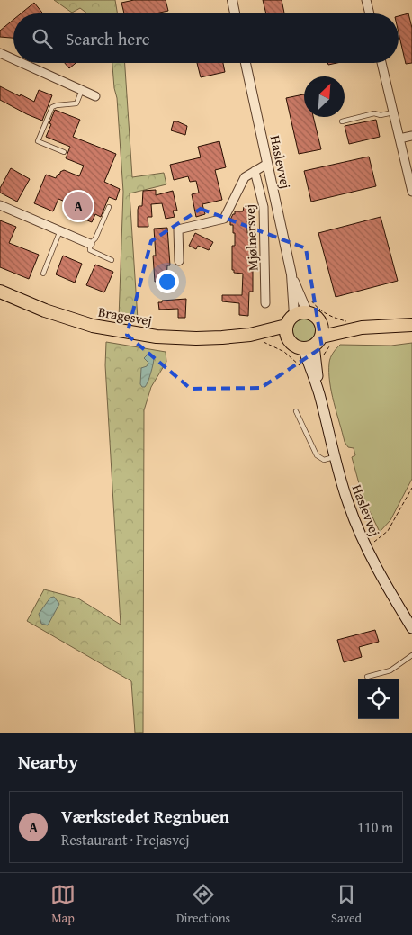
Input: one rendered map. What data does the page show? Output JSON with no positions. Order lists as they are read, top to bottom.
{
  "streets": {
    "main road": ["Haslevvej", "Bragesvej"],
    "street": ["Mjølnersvej"]
  },
  "crossings": [
    ["Haslevvej", "Mjølnersvej"],
    ["Haslevvej", "Bragesvej"]
  ],
  "north": "top right",
  "page": {
    "search": "Search here",
    "pins": "A",
    "heading": "Nearby",
    "list": [
      {
        "mark": "A",
        "name": "Værkstedet Regnbuen",
        "note": "Restaurant · Frejasvej",
        "value": "110 m"
      }
    ],
    "nav": ["Map", "Directions", "Saved"]
  }
}
